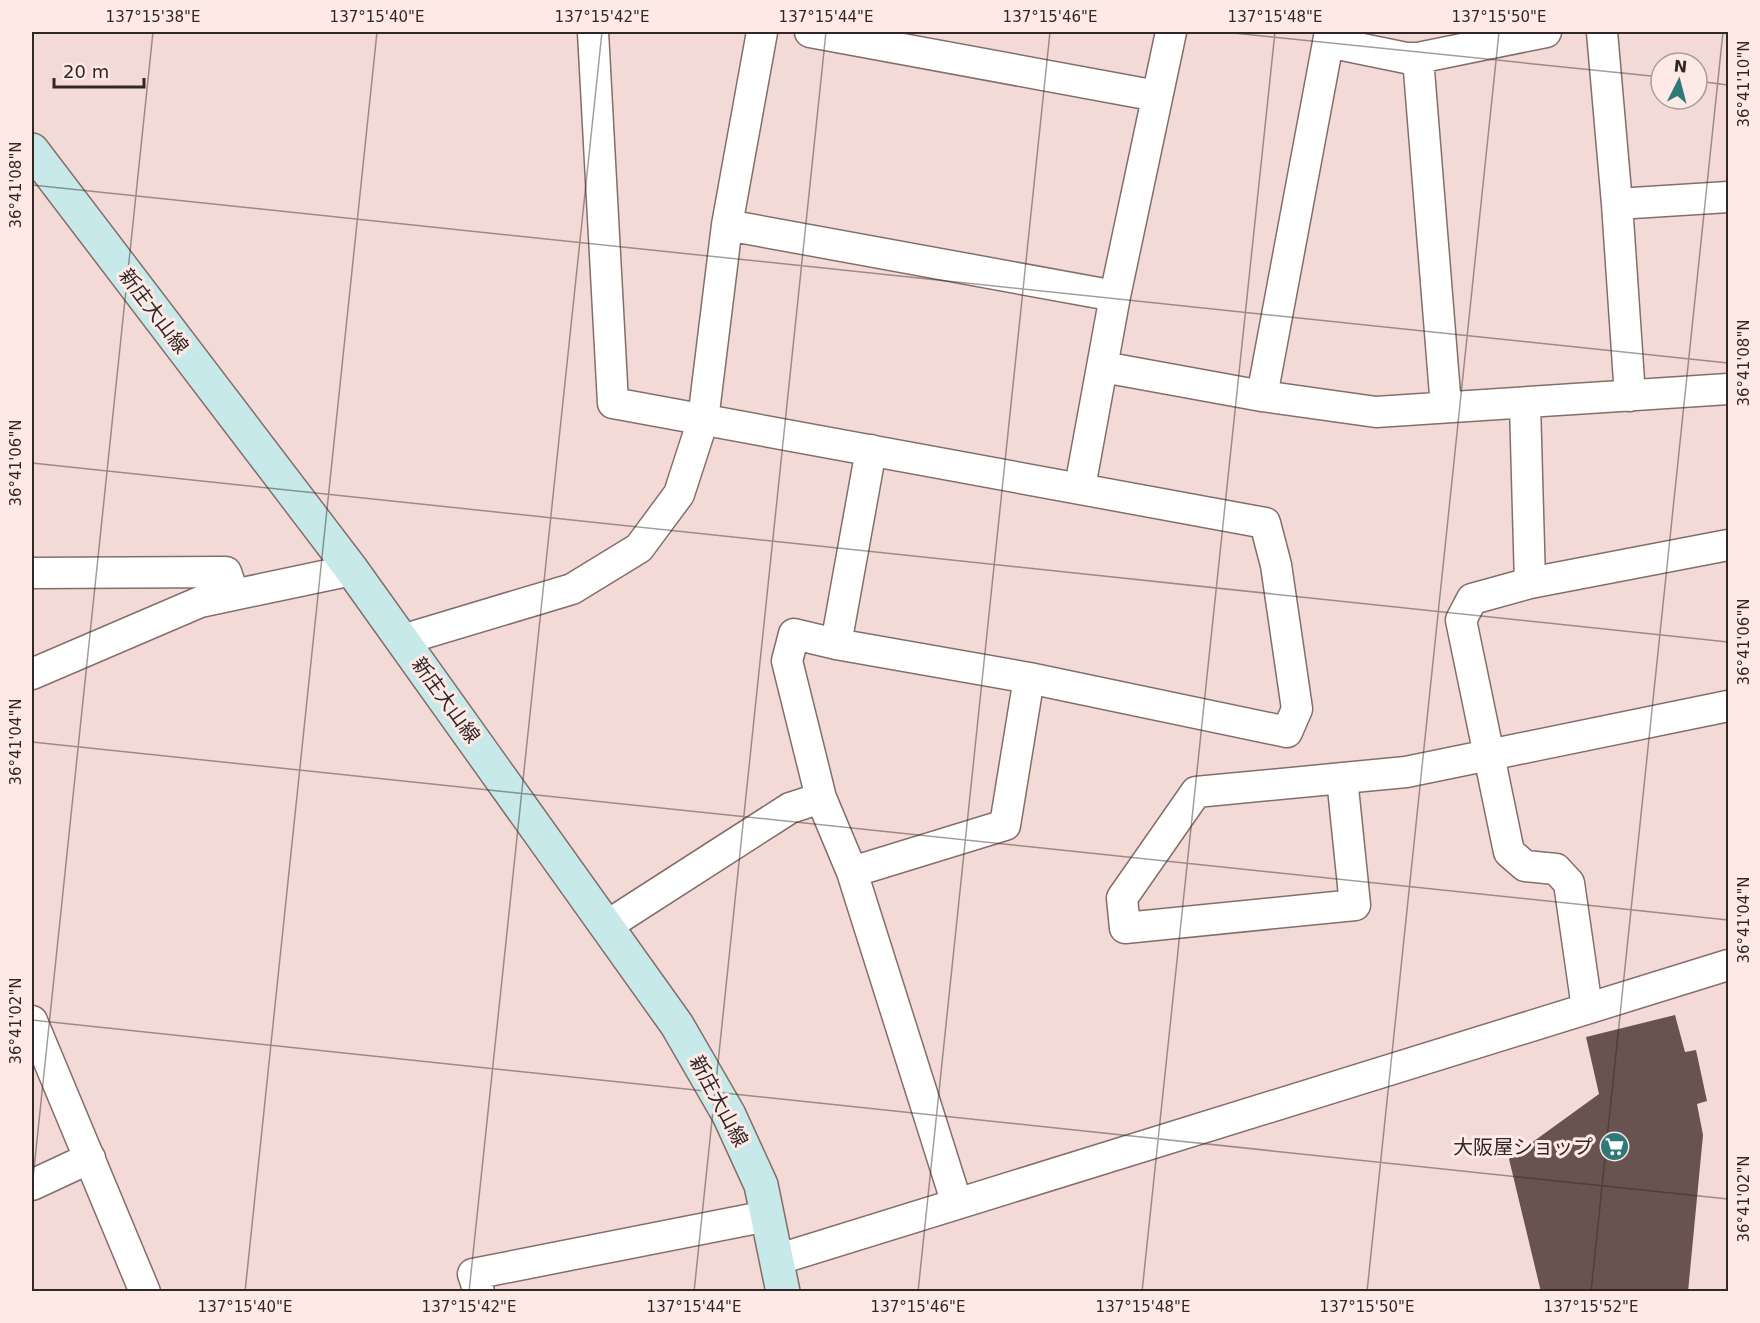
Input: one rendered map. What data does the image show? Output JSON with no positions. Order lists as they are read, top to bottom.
{
  "streets": {
    "main road": ["新庄大山線"]
  },
  "places": {
    "supermarket": ["大阪屋ショップ"]
  },
  "scale_bar": "20 m",
  "north": "top",
  "coordinates": [
    "137°15'38\"E",
    "137°15'40\"E",
    "137°15'42\"E",
    "137°15'44\"E",
    "137°15'46\"E",
    "137°15'48\"E",
    "137°15'50\"E",
    "36°41'10\"N",
    "36°41'08\"N",
    "36°41'06\"N",
    "36°41'04\"N",
    "36°41'02\"N",
    "137°15'52\"E"
  ]
}
